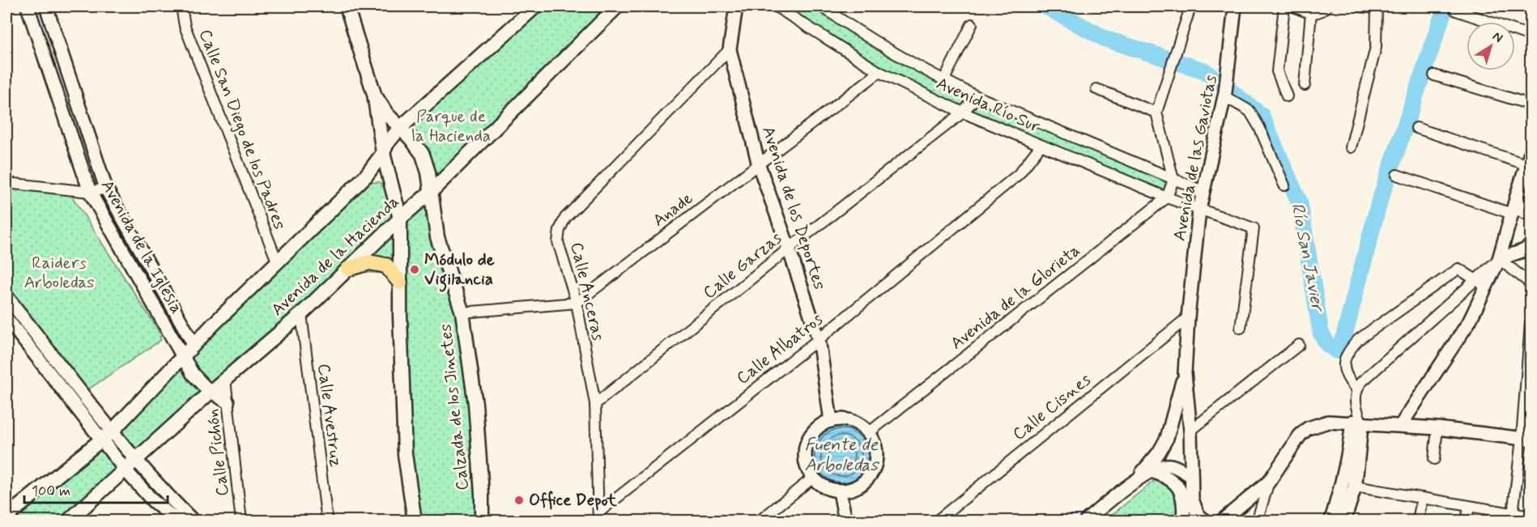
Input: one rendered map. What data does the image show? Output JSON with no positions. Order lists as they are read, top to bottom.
{
  "streets": {
    "main road": ["Avenida de la Hacienda", "Calzada de los Jinetes"],
    "street": [
      "Avenida Río Sur",
      "Calle San Diego de los Padres",
      "Avenida de las Gaviotas",
      "Avenida de los Deportes",
      "Anade",
      "Avenida de la Iglesia",
      "Calle Garzas",
      "Calle Anceras",
      "Avenida de la Glorieta",
      "Calle Albatros",
      "Calle Cisnes",
      "Calle Avestruz",
      "Calle Pichón"
    ]
  },
  "crossings": [
    ["Avenida Río Sur", "Avenida de las Gaviotas"],
    ["Avenida Río Sur", "Anade"],
    ["Avenida Río Sur", "Calle Garzas"],
    ["Avenida Río Sur", "Avenida de la Glorieta"],
    ["Avenida Río Sur", "Calle Albatros"],
    ["Calle San Diego de los Padres", "Avenida de la Hacienda"],
    ["Avenida de las Gaviotas", "Calle Cisnes"],
    ["Avenida de los Deportes", "Anade"],
    ["Avenida de los Deportes", "Calle Garzas"],
    ["Avenida de los Deportes", "Calle Anceras"],
    ["Avenida de los Deportes", "Avenida de la Glorieta"],
    ["Avenida de los Deportes", "Calle Albatros"],
    ["Anade", "Calle Anceras"],
    ["Avenida de la Iglesia", "Avenida de la Hacienda"],
    ["Avenida de la Iglesia", "Calle Pichón"],
    ["Avenida de la Hacienda", "Calzada de los Jinetes"],
    ["Avenida de la Hacienda", "Calle Avestruz"],
    ["Avenida de la Hacienda", "Calle Pichón"],
    ["Calle Garzas", "Calle Anceras"],
    ["Calle Anceras", "Calle Albatros"]
  ],
  "water": ["Río San Javier", "Fuente de Arboledas"],
  "parks": ["Parque de la Hacienda", "Raiders Arboledas"],
  "places": ["Módulo de Vigilancia", "Office Depot"],
  "scale_bar": "100 m",
  "north": "top right"
}
